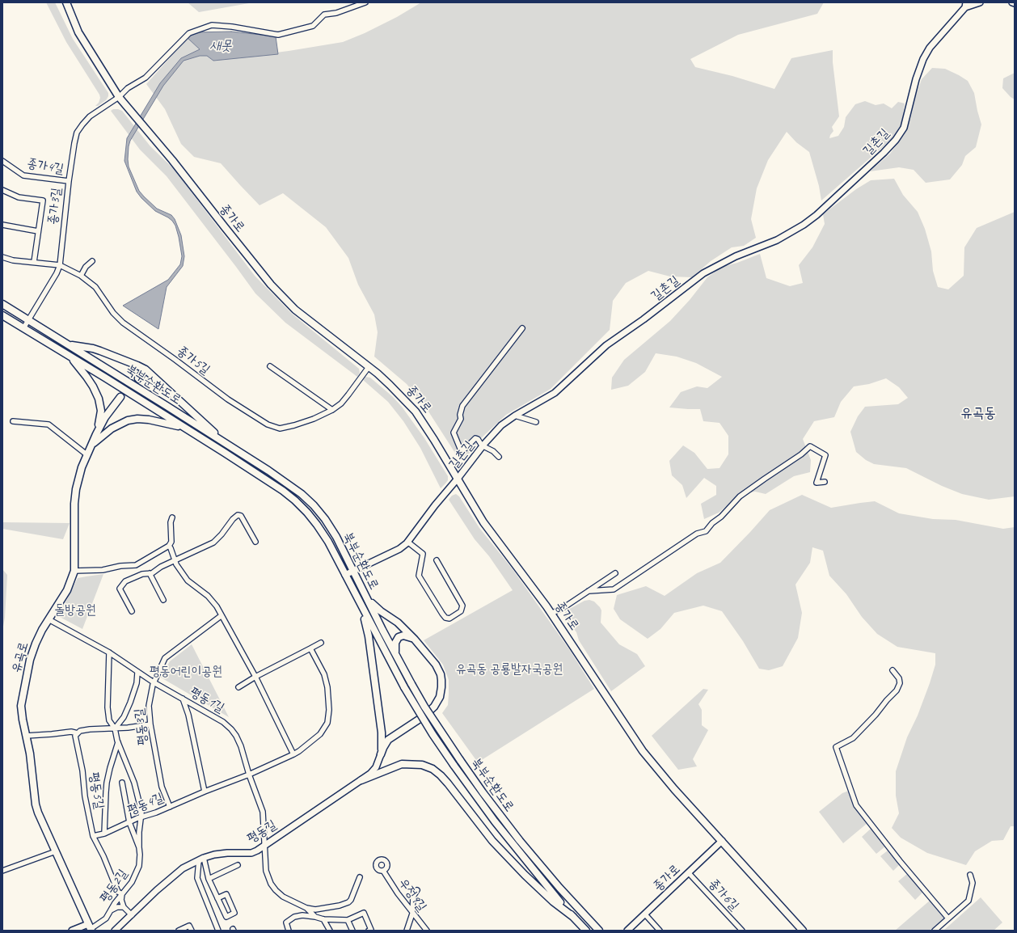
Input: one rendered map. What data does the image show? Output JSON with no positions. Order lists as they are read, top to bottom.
{
  "streets": {
    "main road": ["종가로", "북부순환도로", "유곡로"],
    "street": [
      "길촌길",
      "종가4길",
      "종가3길",
      "종가5길",
      "평동1길",
      "평동3길",
      "평동5길",
      "평동4길",
      "평동길",
      "평동2길",
      "우정9길",
      "종가6길"
    ]
  },
  "crossings": [
    ["길촌길", "종가로"],
    ["길촌길", "북부순환도로"],
    ["종가4길", "종가3길"],
    ["종가3길", "종가로"],
    ["종가3길", "종가5길"],
    ["종가3길", "북부순환도로"],
    ["종가로", "종가5길"],
    ["종가로", "종가6길"],
    ["유곡로", "평동1길"],
    ["유곡로", "평동2길"],
    ["평동1길", "평동3길"],
    ["평동1길", "평동4길"],
    ["평동1길", "평동길"],
    ["평동1길", "평동2길"],
    ["평동3길", "평동4길"],
    ["평동5길", "평동4길"],
    ["평동5길", "평동2길"],
    ["평동4길", "평동2길"]
  ],
  "districts": ["유곡동"],
  "water": ["새못"],
  "parks": ["돌방공원", "유곡동 공룡발자국공원", "평동어린이공원"]
}
